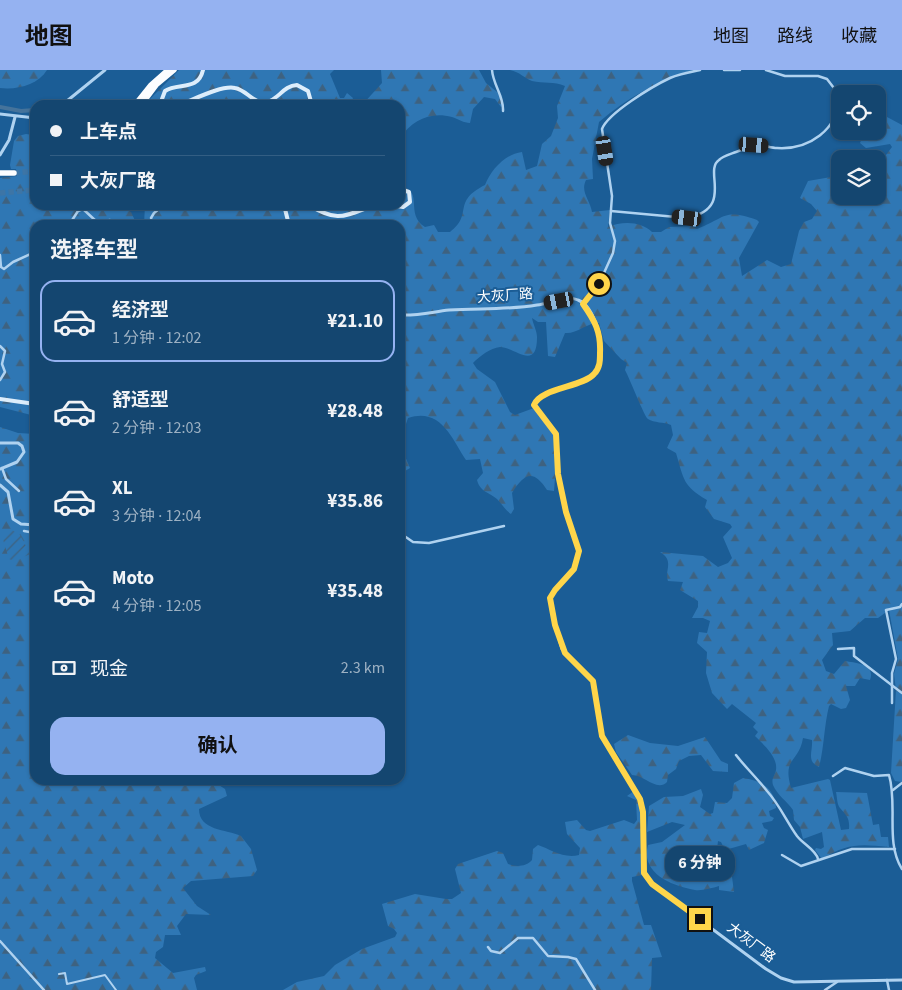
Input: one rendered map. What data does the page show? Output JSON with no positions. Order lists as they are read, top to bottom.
{
  "streets": {
    "street": ["大灰厂路"]
  },
  "page": {
    "header": "地图",
    "nav": ["地图", "路线", "收藏"],
    "banner": ["上车点", "大灰厂路"],
    "heading": "选择车型",
    "list": [
      {
        "name": "经济型",
        "note": "1 分钟 · 12:02",
        "value": "¥21.10"
      },
      {
        "name": "舒适型",
        "note": "2 分钟 · 12:03",
        "value": "¥28.48"
      },
      {
        "name": "XL",
        "note": "3 分钟 · 12:04",
        "value": "¥35.86"
      },
      {
        "name": "Moto",
        "note": "4 分钟 · 12:05",
        "value": "¥35.48"
      }
    ],
    "pay": ["现金", "2.3 km"],
    "buttons": "确认",
    "bubble": "6 分钟"
  }
}
